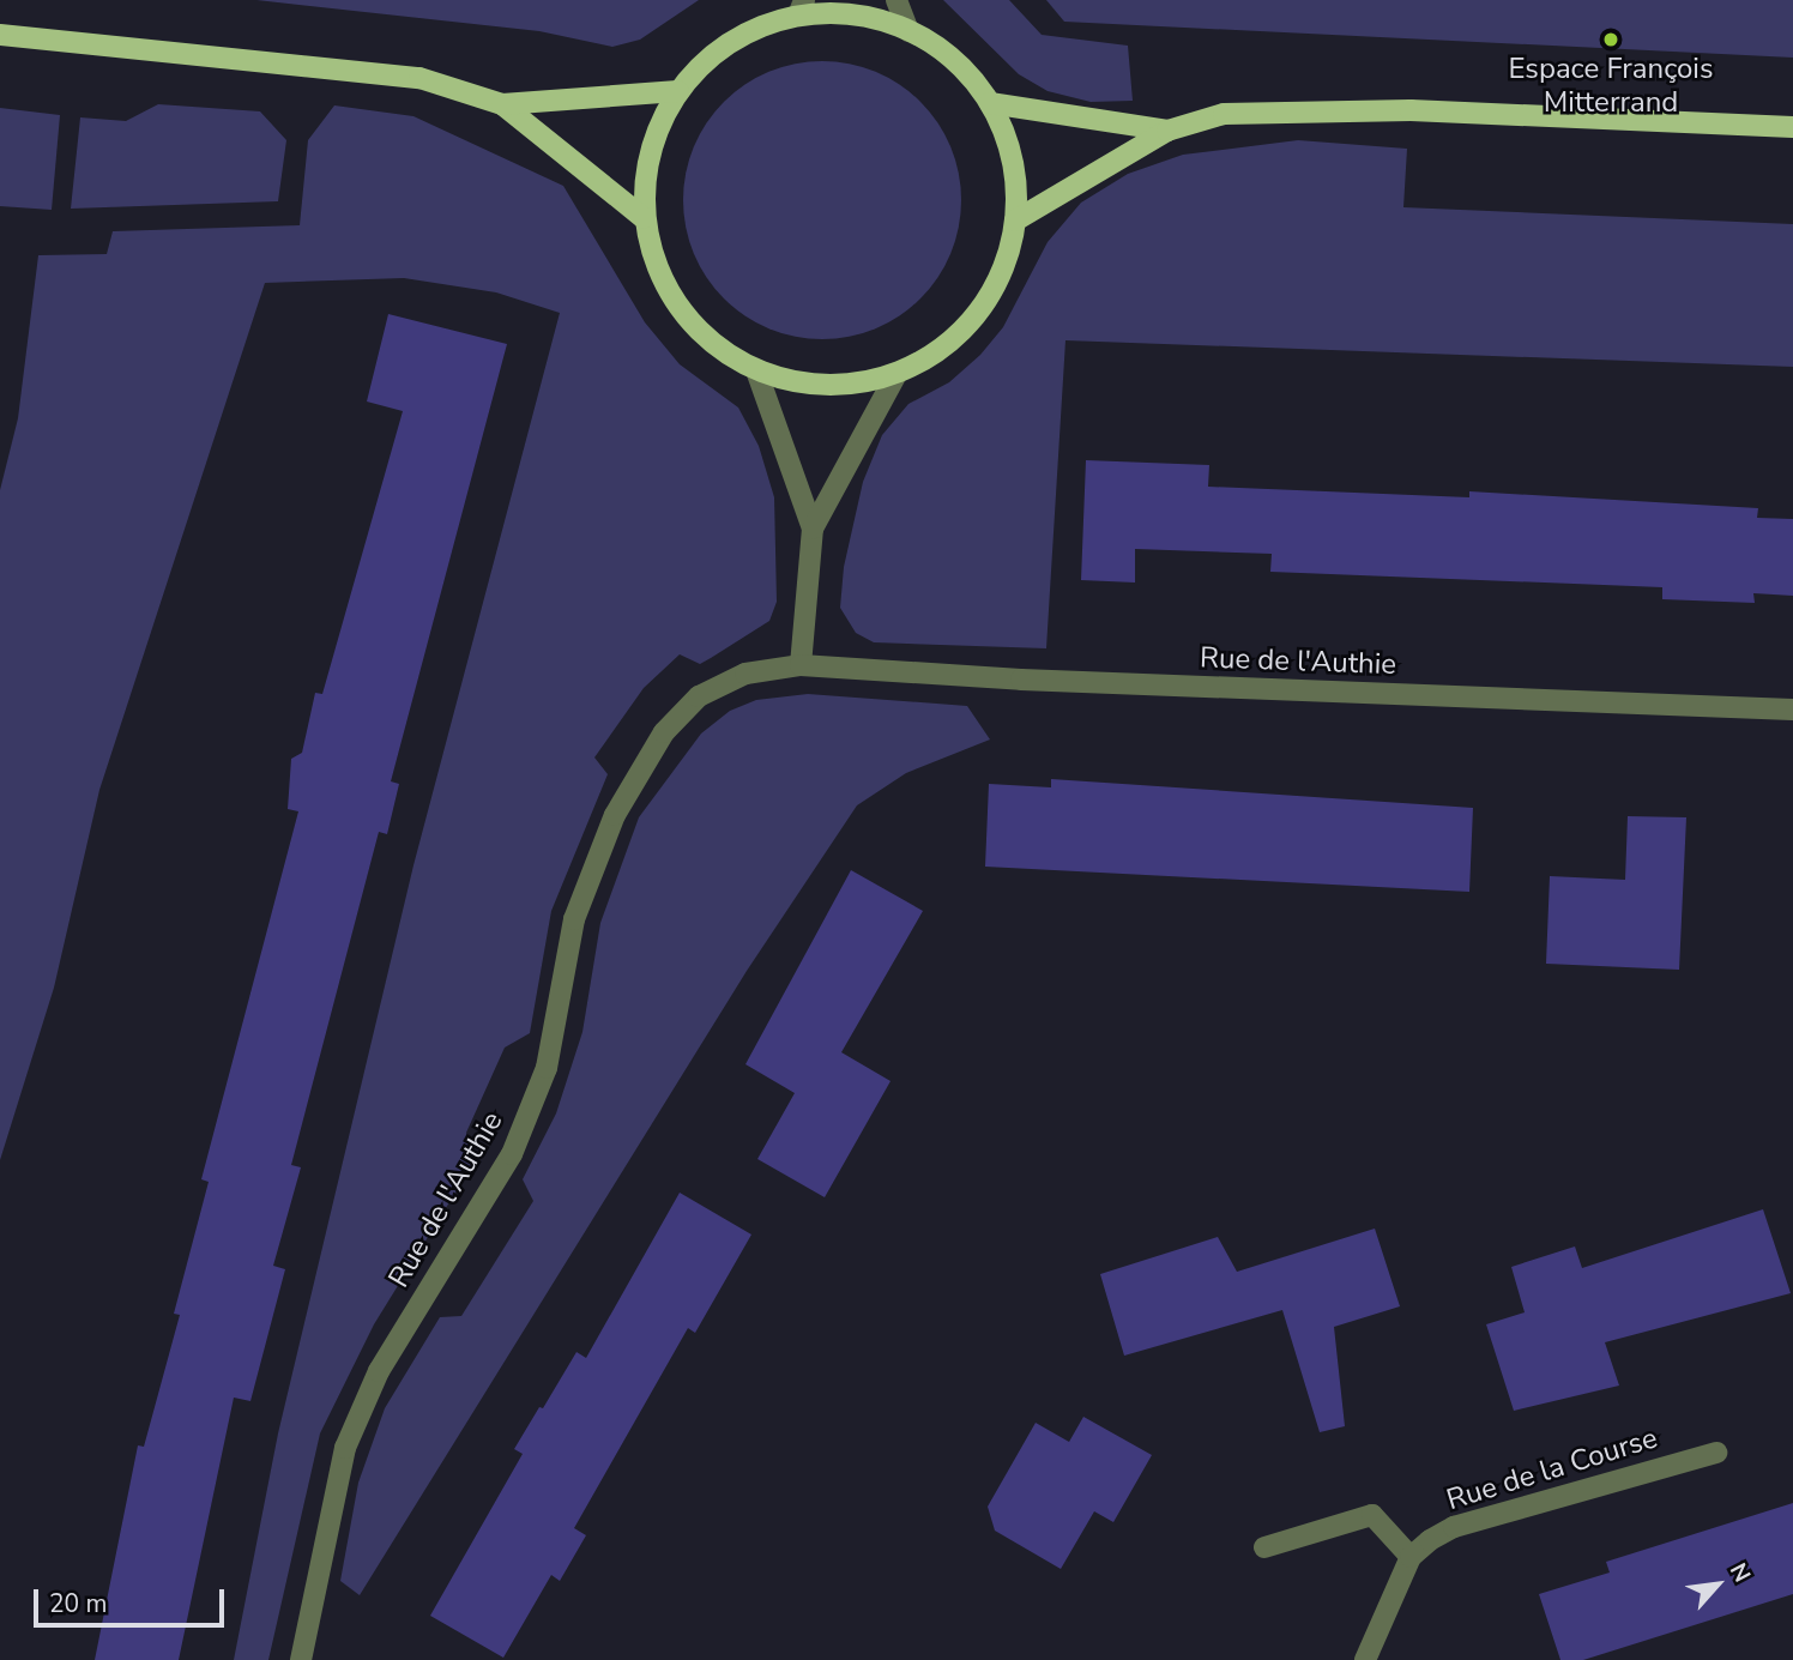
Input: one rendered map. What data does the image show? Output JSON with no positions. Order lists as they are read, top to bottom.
{
  "streets": {
    "street": ["Rue de l'Authie", "Rue de la Course"]
  },
  "places": ["Espace François Mitterrand"],
  "scale_bar": "20 m",
  "north": "top right"
}
